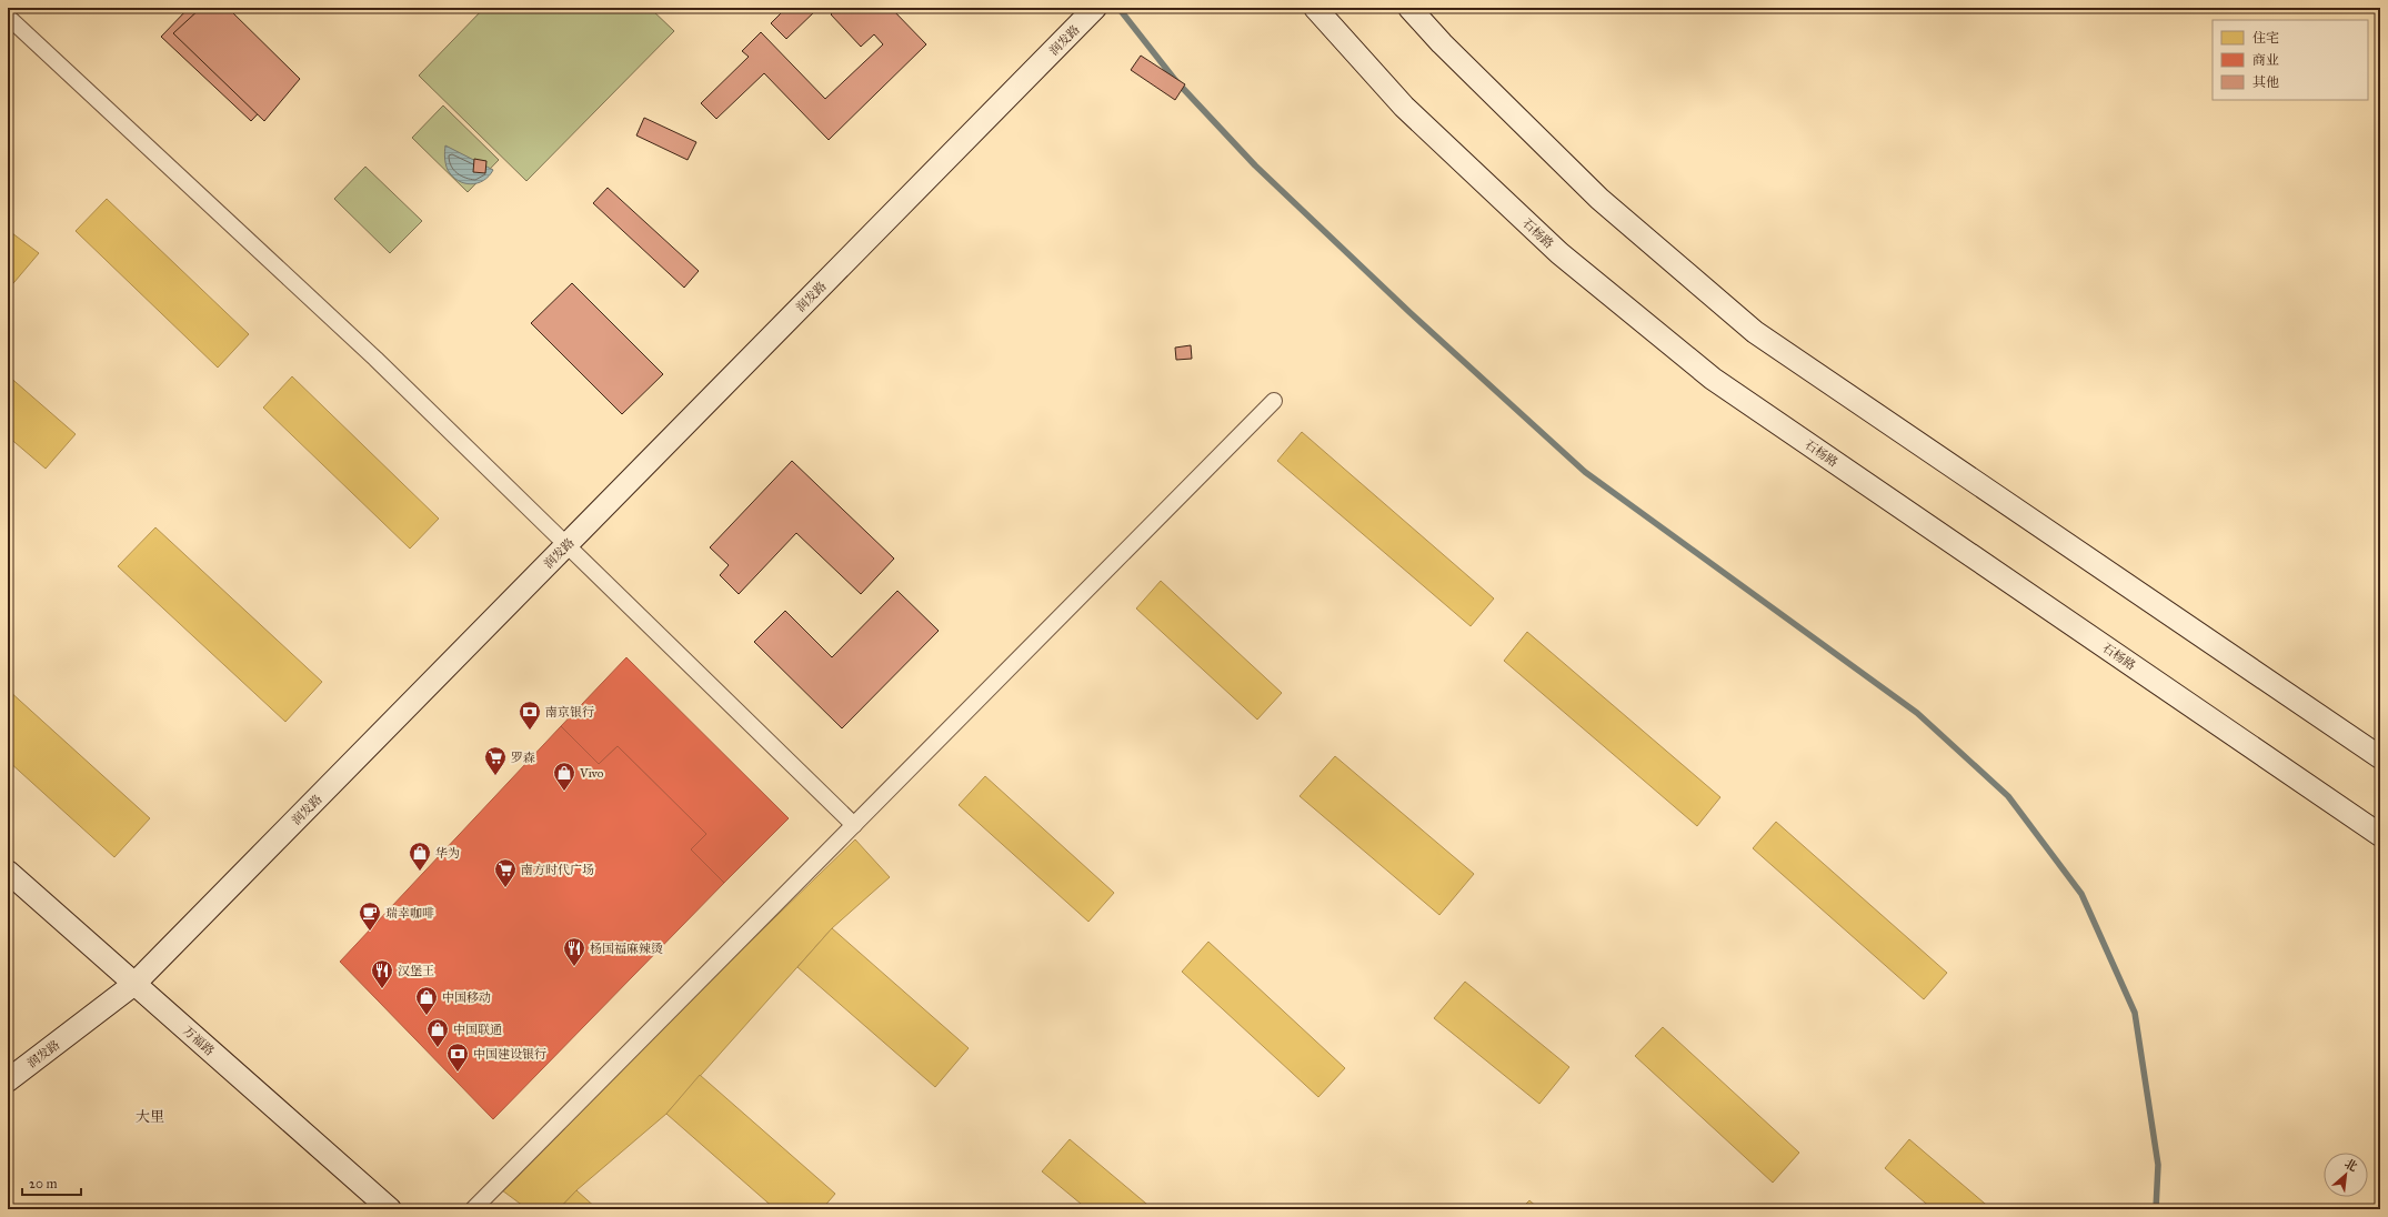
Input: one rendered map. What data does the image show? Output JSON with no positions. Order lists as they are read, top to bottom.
{
  "streets": {
    "main road": ["润发路", "石杨路", "万福路"]
  },
  "crossings": [
    ["润发路", "万福路"]
  ],
  "districts": ["大里"],
  "places": {
    "bank": ["南京银行", "中国建设银行"],
    "supermarket": ["罗森", "南方时代广场"],
    "shop": [
      "Vivo",
      "华为",
      "中国移动",
      "中国联通"
    ],
    "cafe": ["瑞幸咖啡"],
    "restaurant": ["杨国福麻辣烫", "汉堡王"]
  },
  "legend": ["住宅", "商业", "其他"],
  "scale_bar": "20 m",
  "north": "top right"
}
